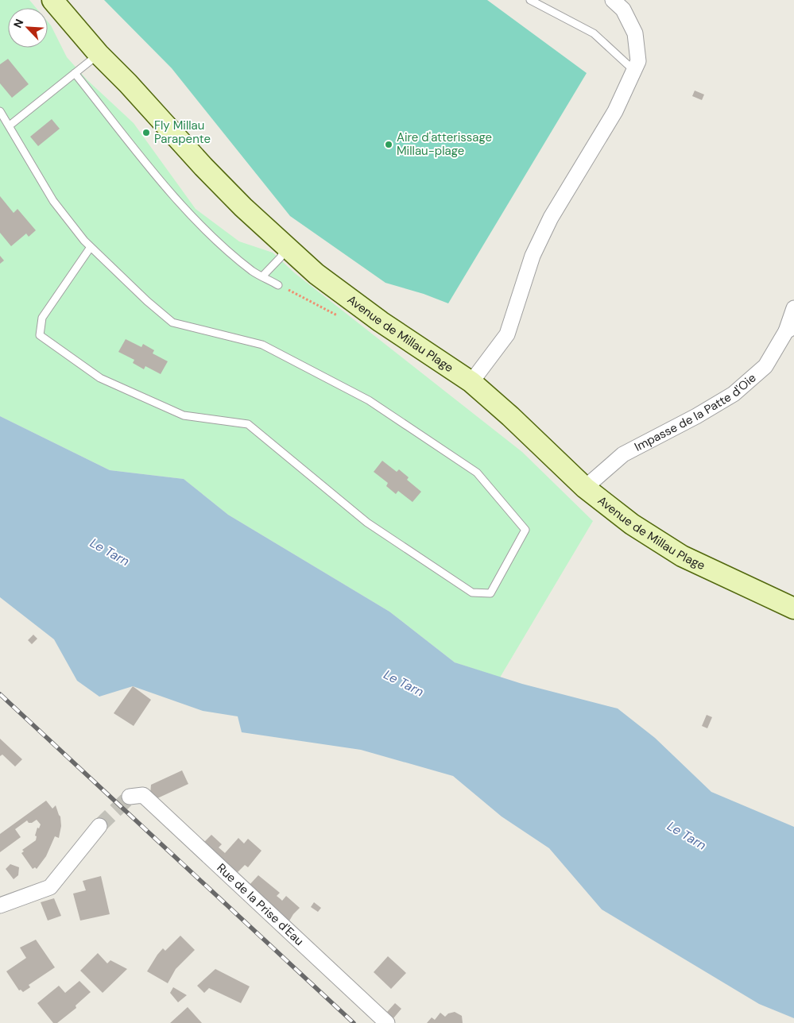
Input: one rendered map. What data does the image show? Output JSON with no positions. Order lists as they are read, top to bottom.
{
  "streets": {
    "street": ["Avenue de Millau Plage", "Impasse de la Patte d'Oie", "Rue de la Prise d'Eau"]
  },
  "crossings": [
    ["Avenue de Millau Plage", "Impasse de la Patte d'Oie"]
  ],
  "water": ["Le Tarn"],
  "places": ["Fly Millau Parapente", "Aire d'atterissage Millau-plage"],
  "north": "top left"
}
